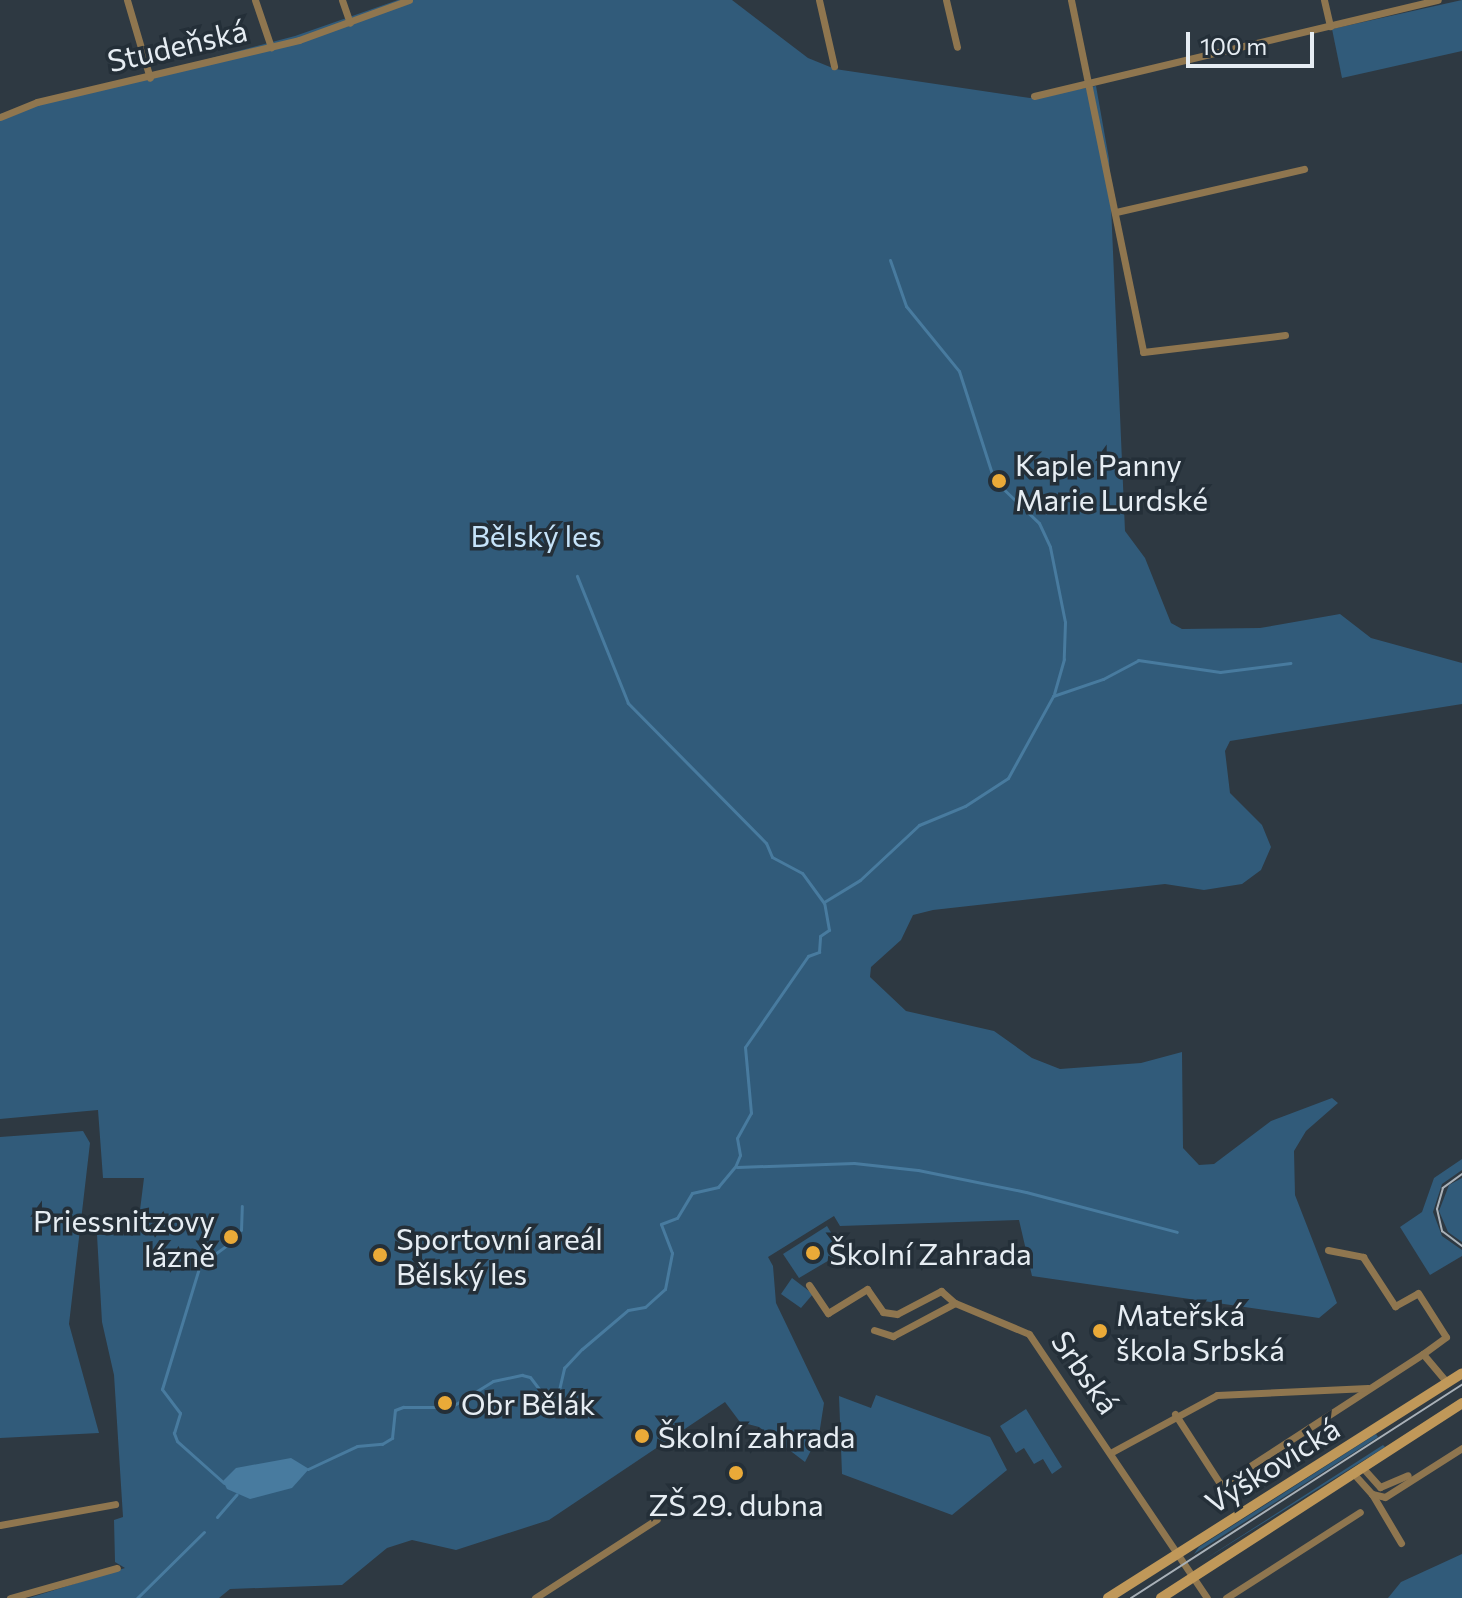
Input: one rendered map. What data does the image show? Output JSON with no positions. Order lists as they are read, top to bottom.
{
  "streets": {
    "street": ["Studeňská", "Srbská", "Výškovická"]
  },
  "crossings": [
    ["Srbská", "Výškovická"]
  ],
  "parks": ["Bělský les"],
  "places": [
    "Kaple Panny Marie Lurdské",
    "Priessnitzovy lázně",
    "Školní Zahrada",
    "Sportovní areál Bělský les",
    "Mateřská škola Srbská",
    "Obr Bělák",
    "Školní zahrada",
    "ZŠ 29. dubna"
  ],
  "scale_bar": "100 m"
}
